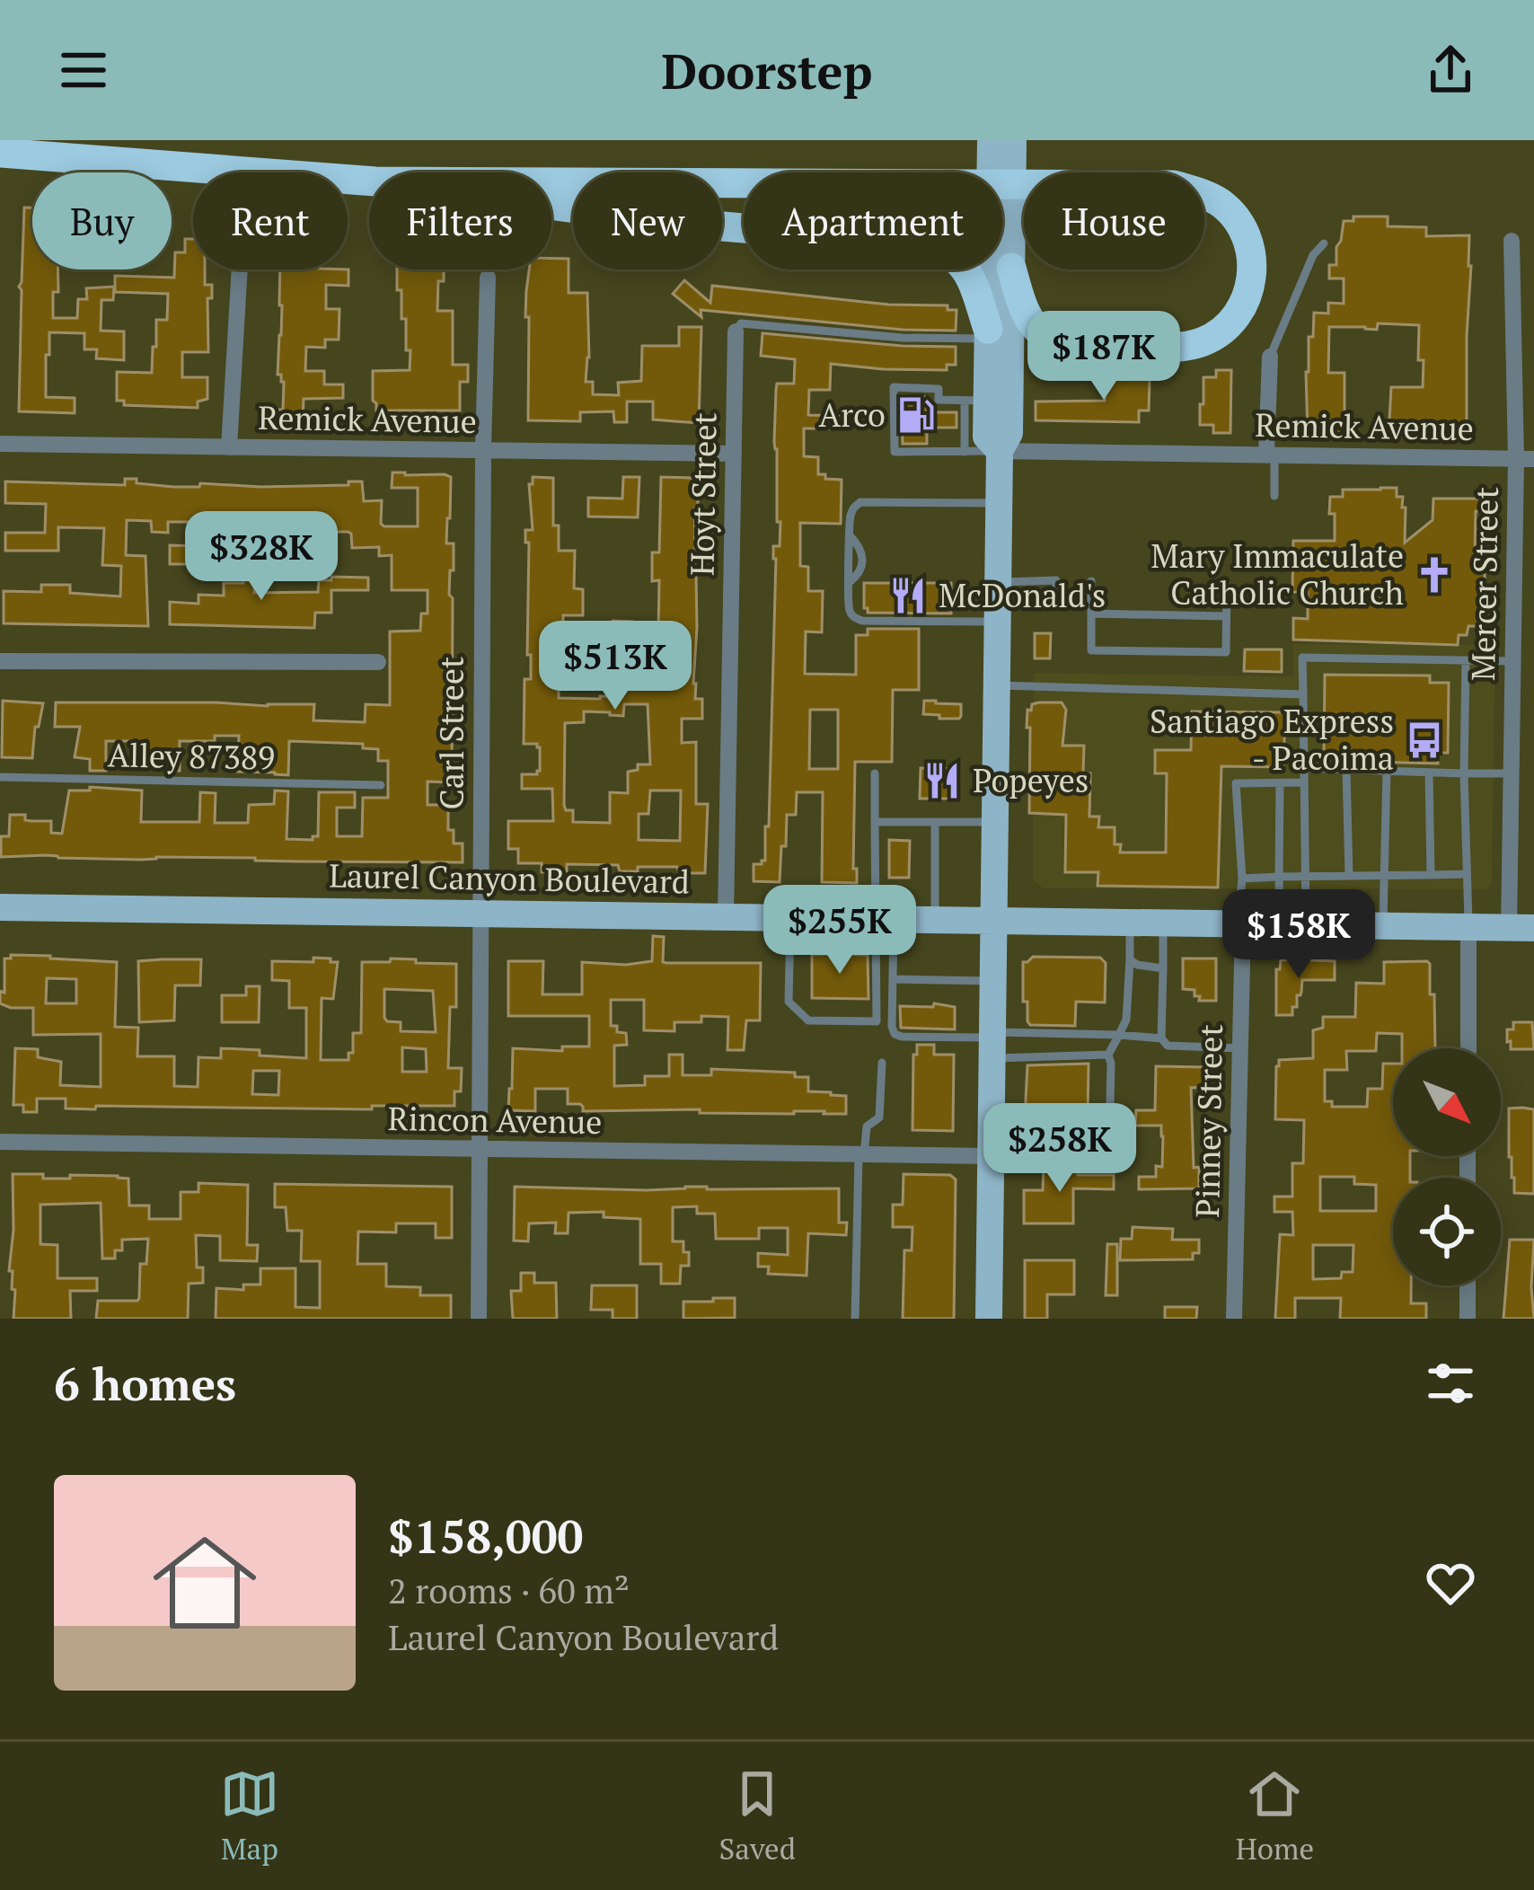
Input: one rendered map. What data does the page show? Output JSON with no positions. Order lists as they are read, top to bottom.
{
  "streets": {
    "main road": ["Laurel Canyon Boulevard"],
    "street": [
      "Remick Avenue",
      "Hoyt Street",
      "Mercer Street",
      "Carl Street",
      "Rincon Avenue",
      "Pinney Street"
    ],
    "lane": ["Alley 87389"]
  },
  "crossings": [
    ["Remick Avenue", "Hoyt Street"],
    ["Remick Avenue", "Mercer Street"],
    ["Remick Avenue", "Carl Street"],
    ["Hoyt Street", "Laurel Canyon Boulevard"],
    ["Mercer Street", "Laurel Canyon Boulevard"],
    ["Carl Street", "Laurel Canyon Boulevard"],
    ["Carl Street", "Rincon Avenue"],
    ["Laurel Canyon Boulevard", "Pinney Street"]
  ],
  "places": {
    "fuel station": ["Arco"],
    "church": ["Mary Immaculate Catholic Church"],
    "restaurant": ["McDonald's", "Popeyes"],
    "bus stop": ["Santiago Express - Pacoima"]
  },
  "north": "bottom right",
  "page": {
    "header": "Doorstep",
    "chip": [
      "Buy",
      "Rent",
      "Filters",
      "New",
      "Apartment",
      "House"
    ],
    "price": [
      "$187K",
      "$328K",
      "$513K",
      "$255K",
      "$158K",
      "$258K"
    ],
    "heading": "6 homes",
    "list": [
      {
        "name": "$158,000",
        "note": "2 rooms · 60 m² · Laurel Canyon Boulevard"
      }
    ],
    "tabs": ["Map", "Saved", "Home"]
  }
}
